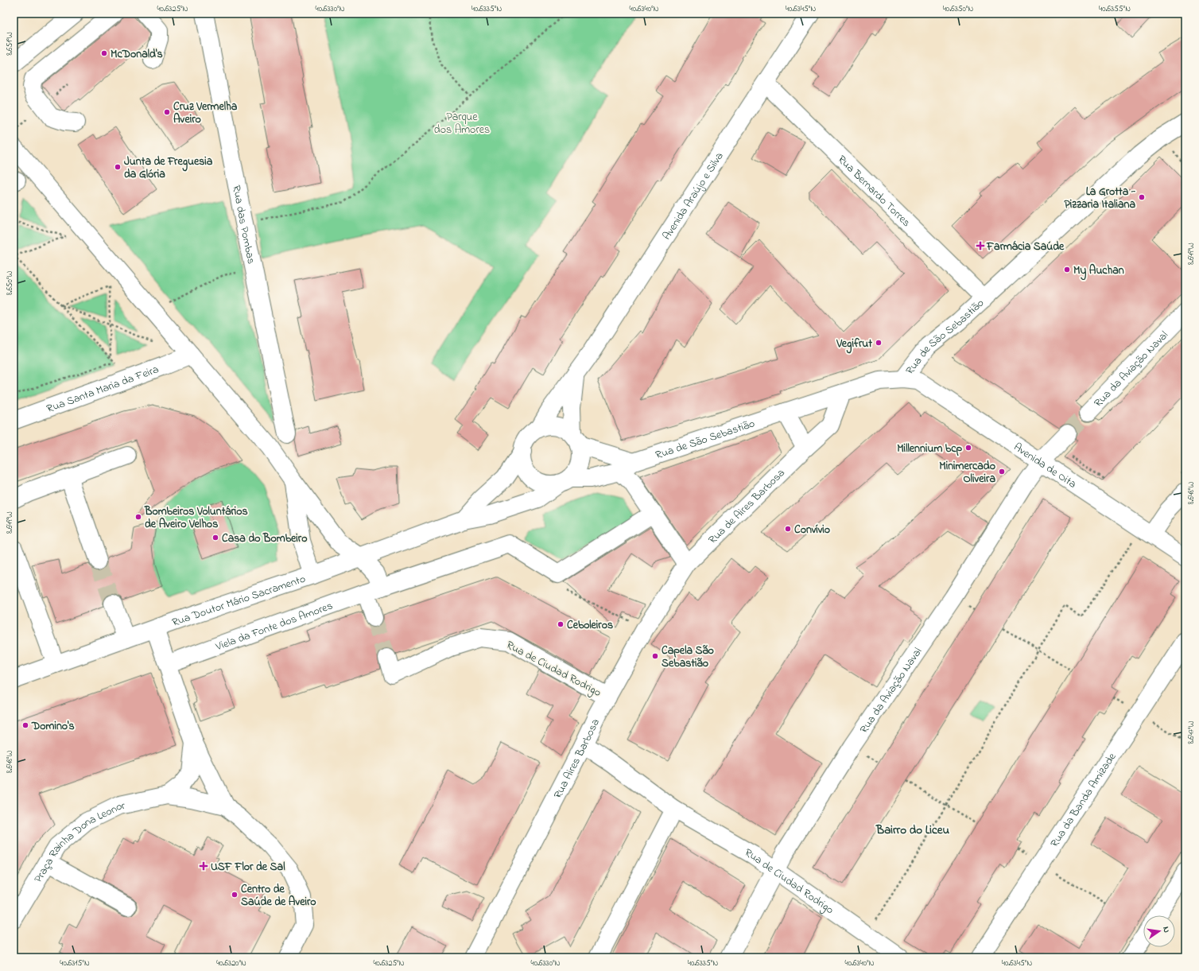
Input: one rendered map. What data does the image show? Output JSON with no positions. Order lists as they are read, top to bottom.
{
  "streets": {
    "street": [
      "Rua Bernardo Torres",
      "Avenida Araújo e Silva",
      "Rua das Pombas",
      "Rua de São Sebastião",
      "Rua da Aviação Naval",
      "Rua Santa Maria da Feira",
      "Avenida de Oita",
      "Rua de Aires Barbosa",
      "Rua Doutor Mário Sacramento",
      "Viela da Fonte dos Amores",
      "Rua de Ciudad Rodrigo",
      "Rua Aires Barbosa",
      "Rua da Banda Amizade",
      "Praça Rainha Dona Leonor"
    ]
  },
  "crossings": [
    ["Rua Bernardo Torres", "Avenida Araújo e Silva"],
    ["Rua Bernardo Torres", "Rua de São Sebastião"],
    ["Avenida Araújo e Silva", "Rua de São Sebastião"],
    ["Avenida Araújo e Silva", "Rua Doutor Mário Sacramento"],
    ["Rua de São Sebastião", "Avenida de Oita"],
    ["Rua de São Sebastião", "Rua de Aires Barbosa"],
    ["Rua de São Sebastião", "Rua Doutor Mário Sacramento"],
    ["Rua da Aviação Naval", "Avenida de Oita"],
    ["Rua da Aviação Naval", "Rua de Ciudad Rodrigo"],
    ["Rua de Aires Barbosa", "Rua Aires Barbosa"],
    ["Rua Doutor Mário Sacramento", "Praça Rainha Dona Leonor"],
    ["Viela da Fonte dos Amores", "Praça Rainha Dona Leonor"],
    ["Rua de Ciudad Rodrigo", "Rua Aires Barbosa"]
  ],
  "districts": ["Bairro do Liceu"],
  "parks": ["Parque dos Amores"],
  "places": {
    "other": [
      "McDonald's",
      "Cruz Vermelha Aveiro",
      "Junta de Freguesia da Glória",
      "La Grotta - Pizzaria Italiana",
      "My Auchan",
      "Vegifrut",
      "Millennium bcp",
      "Minimercado Oliveira",
      "Bombeiros Voluntários de Aveiro Velhos",
      "Convívio",
      "Casa do Bombeiro",
      "Ceboleiros",
      "Capela São Sebastião",
      "Domino's",
      "Centro de Saúde de Aveiro"
    ],
    "health": ["Farmácia Saúde", "USF Flor de Sal"]
  },
  "north": "right",
  "coordinates": [
    "40.6325°N",
    "40.6330°N",
    "40.6335°N",
    "40.6340°N",
    "40.6345°N",
    "40.6350°N",
    "40.6355°N",
    "8.651°W",
    "8.649°W",
    "8.650°W",
    "8.648°W",
    "8.647°W",
    "40.6315°N",
    "40.6320°N"
  ]
}
